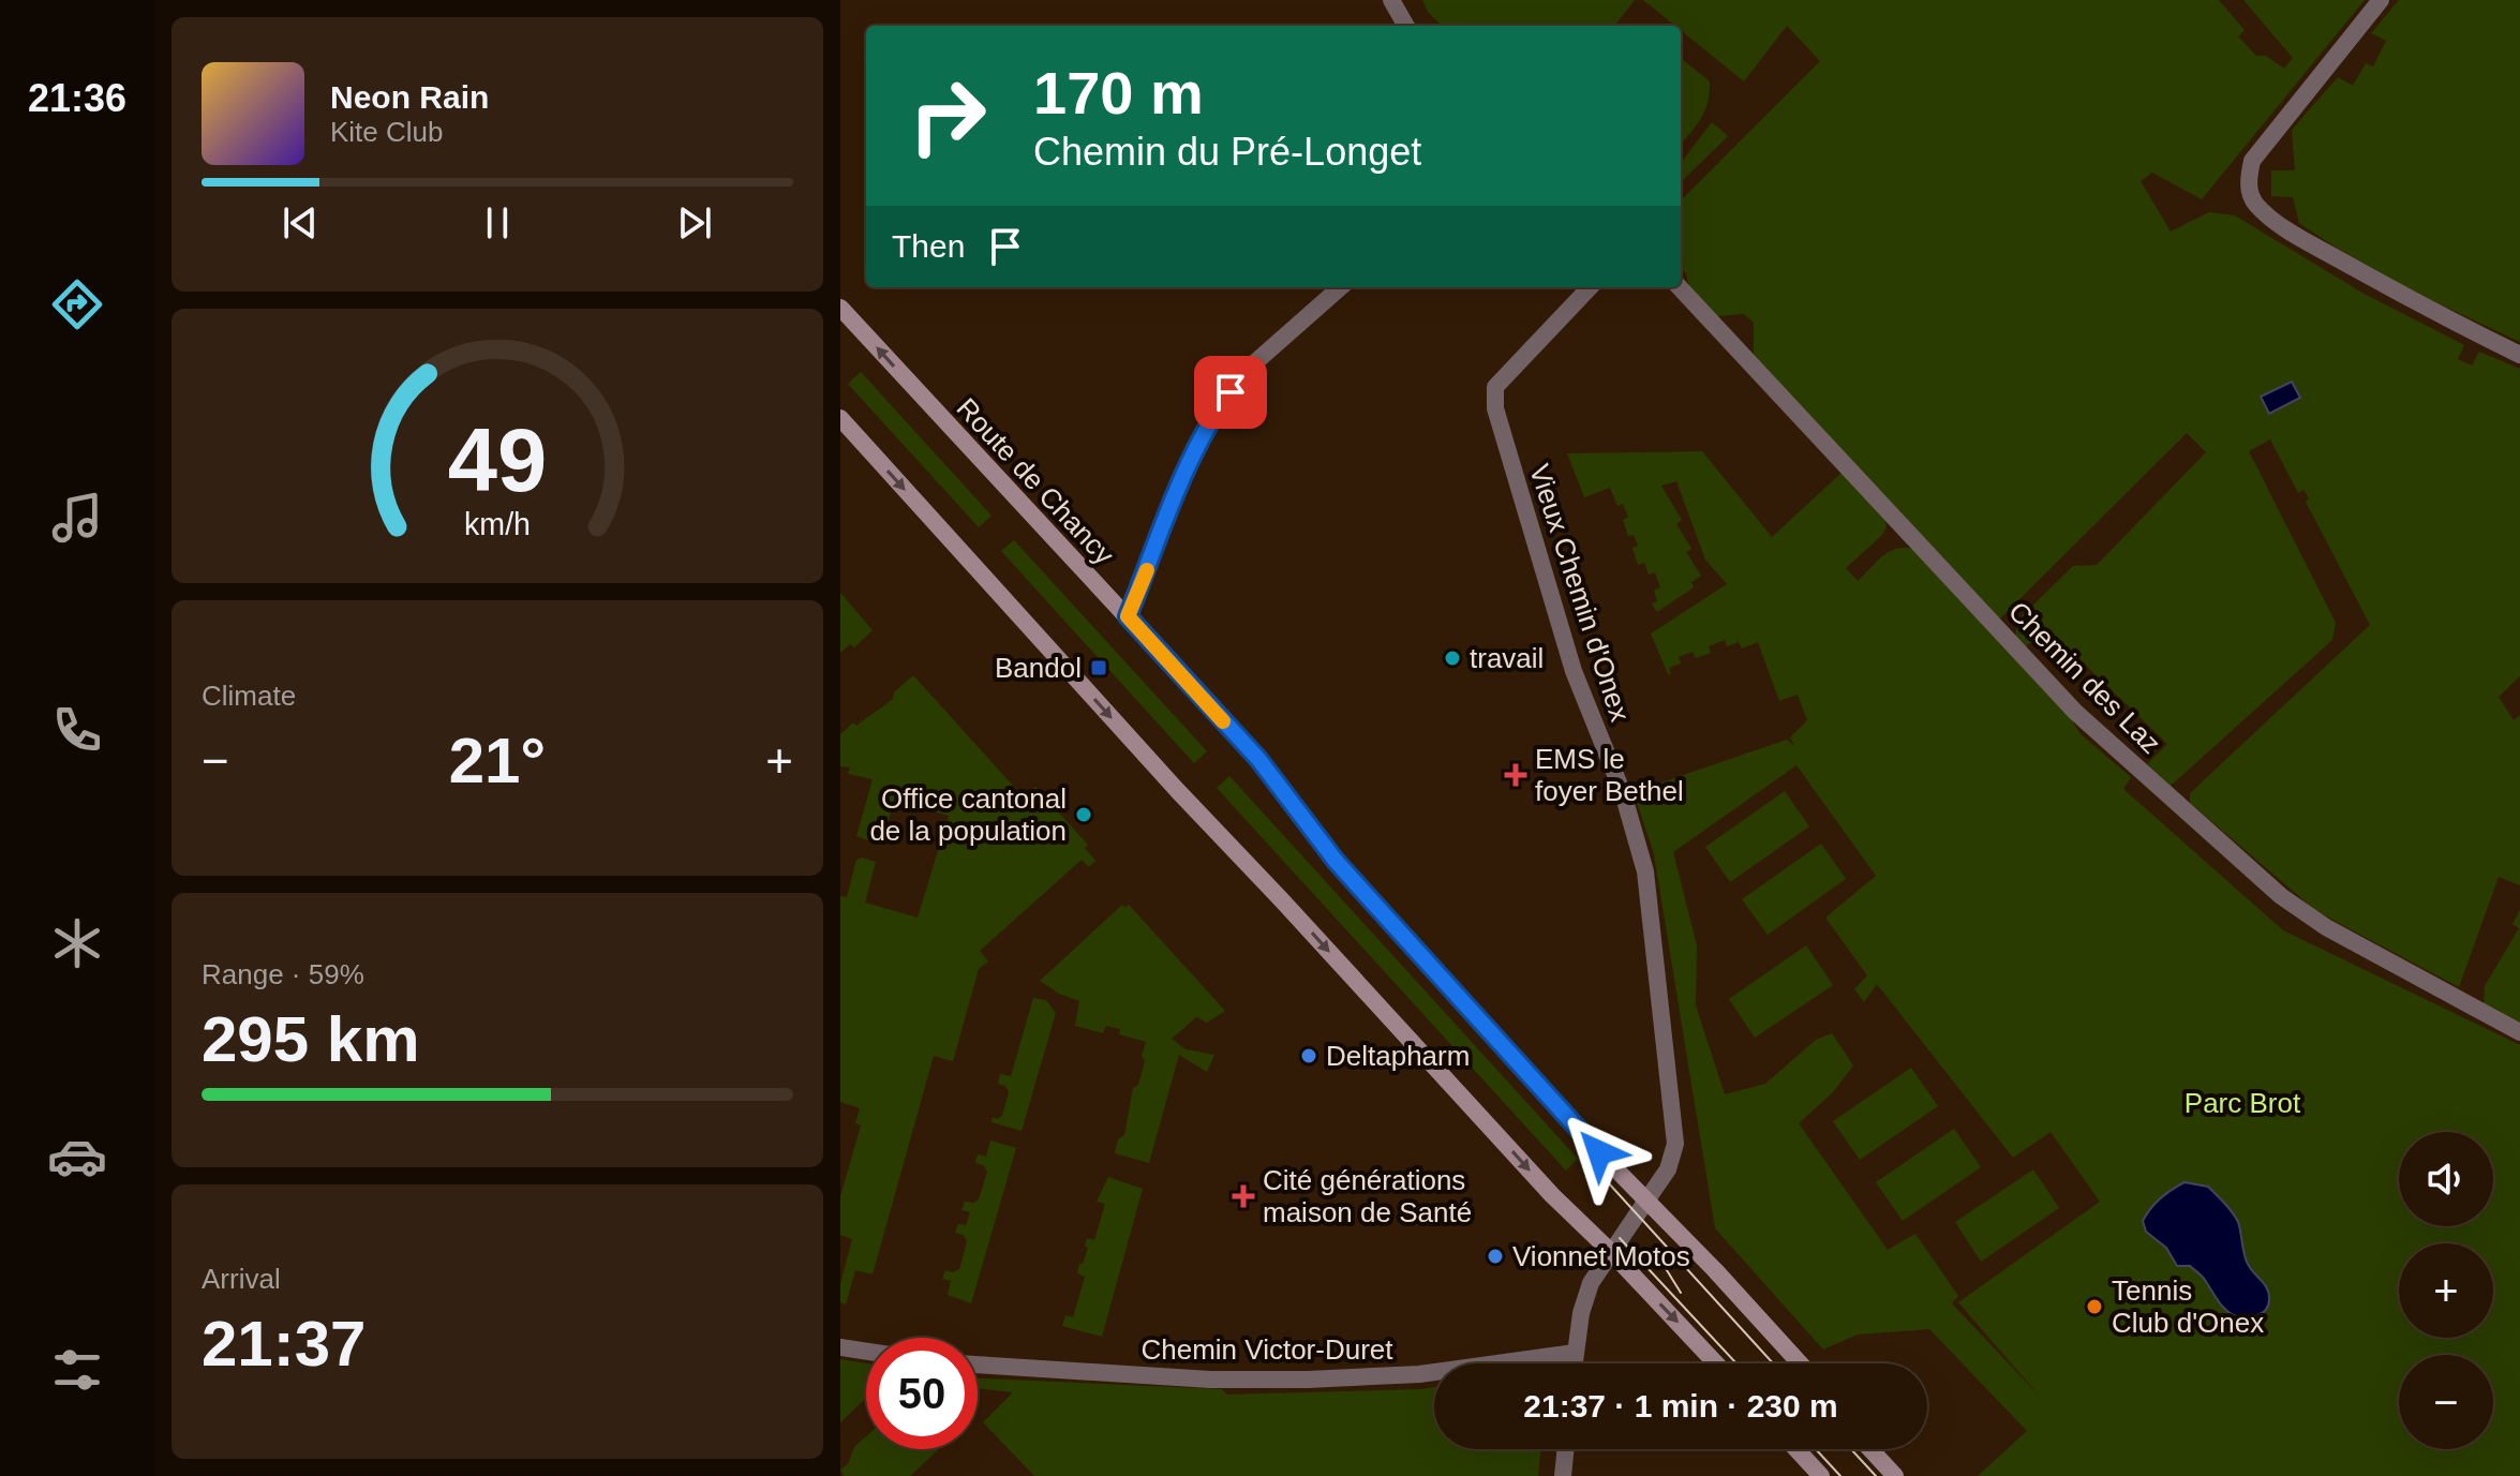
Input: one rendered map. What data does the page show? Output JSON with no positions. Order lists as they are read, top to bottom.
{
  "streets": {
    "main road": ["Route de Chancy"],
    "street": ["Vieux Chemin d'Onex", "Chemin des Laz", "Chemin Victor-Duret"]
  },
  "crossings": [
    ["Route de Chancy", "Vieux Chemin d'Onex"],
    ["Vieux Chemin d'Onex", "Chemin Victor-Duret"]
  ],
  "parks": ["Parc Brot"],
  "places": {
    "other": [
      "travail",
      "Office cantonal de la population",
      "Deltapharm",
      "Vionnet Motos",
      "Tennis Club d'Onex"
    ],
    "transit": ["Bandol"],
    "health": ["EMS le foyer Bethel", "Cité générations maison de Santé"]
  },
  "page": {
    "tabs": "21:36",
    "turn": ["170 m", "Chemin du Pré-Longet"],
    "song": ["Neon Rain", "Kite Club"],
    "then": "Then",
    "tile": [
      "Climate",
      ["Range · 59%", "295 km"],
      ["Arrival", "21:37"]
    ],
    "heat": ["−", "21°", "+"],
    "map_buttons": ["+", "−"],
    "limit": "50",
    "trip": "21:37 · 1 min · 230 m",
    "gauge": ["49", "km/h"]
  }
}
